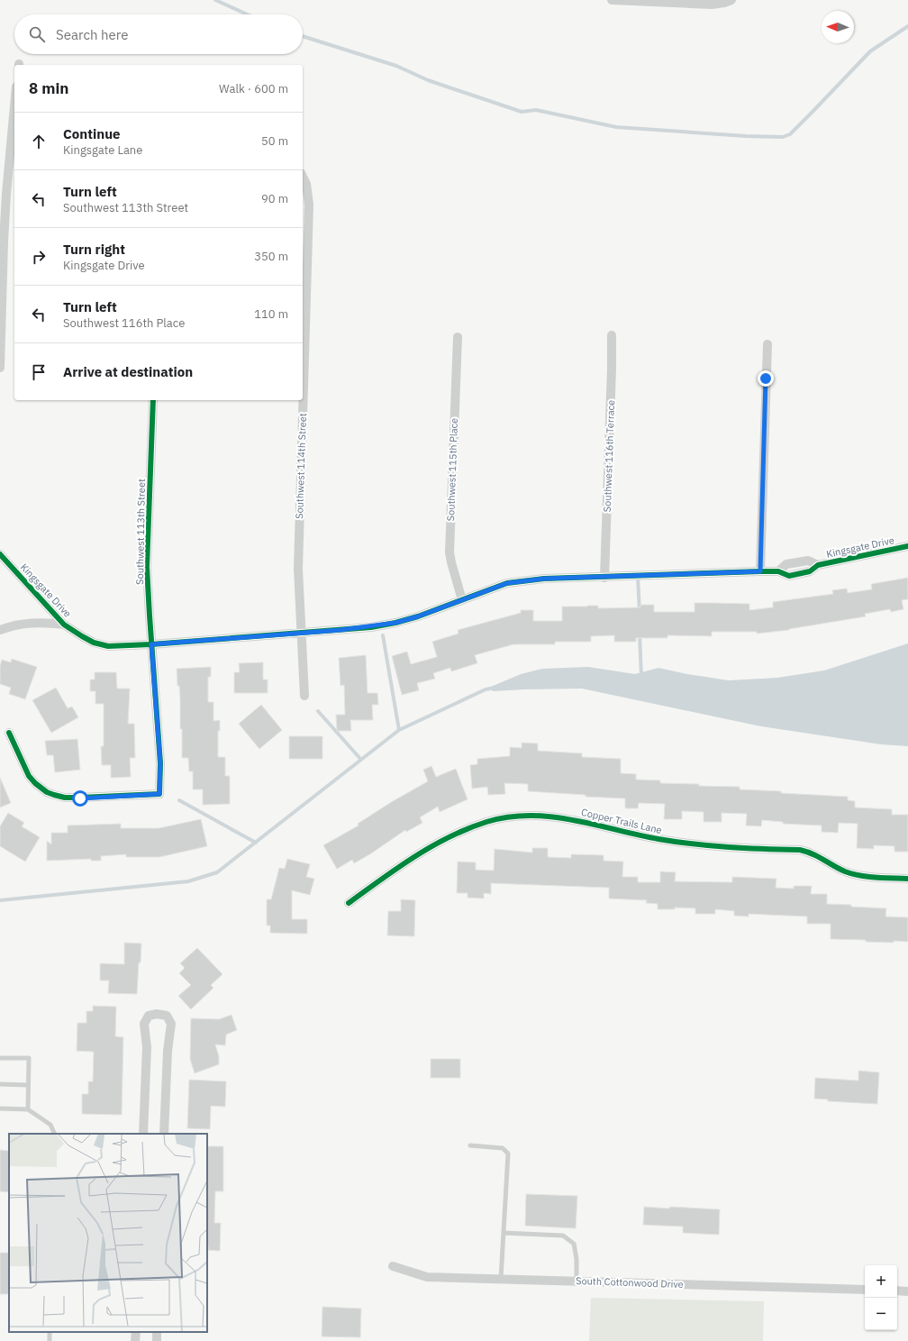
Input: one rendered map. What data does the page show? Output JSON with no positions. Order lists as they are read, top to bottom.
{
  "streets": {
    "street": [
      "Southwest 116th Terrace",
      "Southwest 114th Street",
      "Southwest 115th Place",
      "Southwest 113th Street",
      "Kingsgate Drive",
      "Copper Trails Lane",
      "South Cottonwood Drive"
    ]
  },
  "crossings": [
    ["Southwest 116th Terrace", "Kingsgate Drive"],
    ["Southwest 114th Street", "Kingsgate Drive"],
    ["Southwest 115th Place", "Kingsgate Drive"],
    ["Southwest 113th Street", "Kingsgate Drive"]
  ],
  "north": "left",
  "page": {
    "search": "Search here",
    "heading": ["8 min", "Walk · 600 m"],
    "list": [
      ["Continue", "Kingsgate Lane", "50 m"],
      ["Turn left", "Southwest 113th Street", "90 m"],
      ["Turn right", "Kingsgate Drive", "350 m"],
      ["Turn left", "Southwest 116th Place", "110 m"],
      "Arrive at destination"
    ],
    "map_buttons": ["+", "−"]
  }
}
